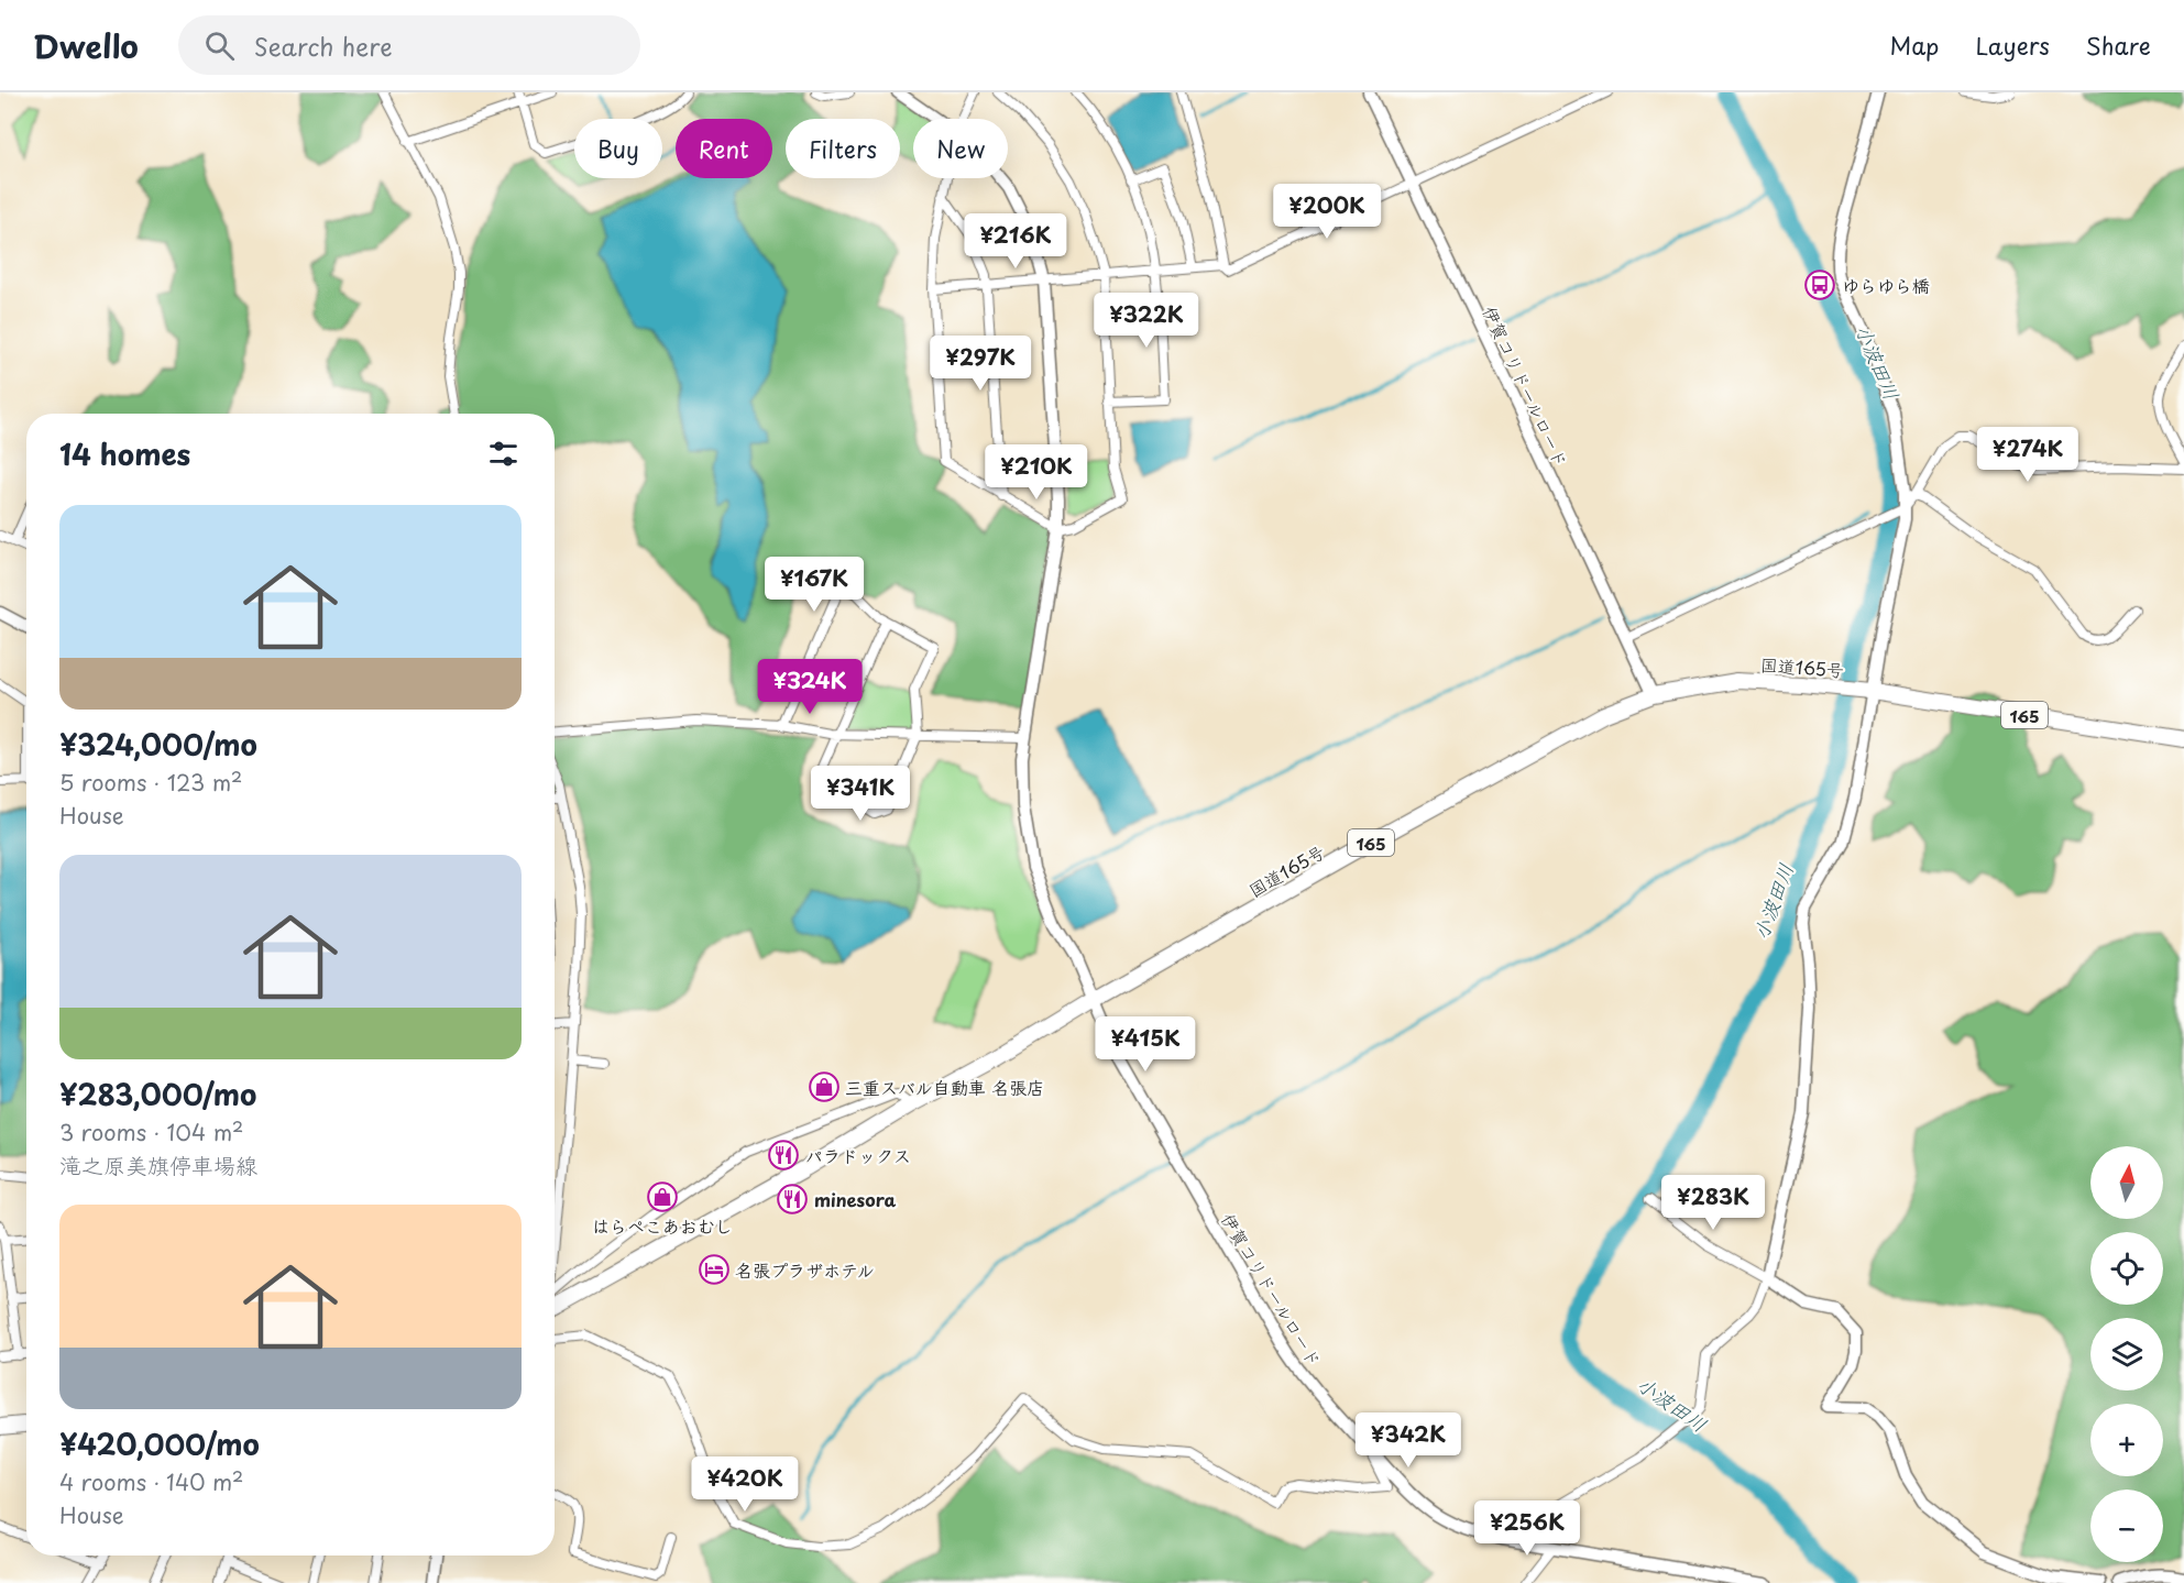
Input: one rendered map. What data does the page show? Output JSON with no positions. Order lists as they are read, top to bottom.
{
  "streets": {
    "highway": ["国道165号", "165"],
    "street": ["伊賀コリドールロード"]
  },
  "crossings": [
    ["伊賀コリドールロード", "国道165号"]
  ],
  "water": ["小波田川"],
  "places": {
    "bus stop": ["ゆらゆら橋"],
    "shop": ["三重スバル自動車 名張店", "はらぺこあおむし"],
    "restaurant": ["パラドックス", "minesora"],
    "hotel": ["名張プラザホテル"]
  },
  "north": "top",
  "page": {
    "header": "Dwello",
    "search": "Search here",
    "nav": ["Map", "Layers", "Share"],
    "chip": [
      "Buy",
      "Rent",
      "Filters",
      "New"
    ],
    "price": [
      "¥200K",
      "¥216K",
      "¥322K",
      "¥297K",
      "¥274K",
      "¥210K",
      "¥167K",
      "¥324K",
      "¥341K",
      "¥415K",
      "¥283K",
      "¥342K",
      "¥420K",
      "¥256K"
    ],
    "heading": "14 homes",
    "list": [
      {
        "name": "¥324,000/mo",
        "note": "5 rooms · 123 m² · House"
      },
      {
        "name": "¥283,000/mo",
        "note": "3 rooms · 104 m² · 滝之原美旗停車場線"
      },
      {
        "name": "¥420,000/mo",
        "note": "4 rooms · 140 m² · House"
      }
    ],
    "map_buttons": ["+", "−"]
  }
}
